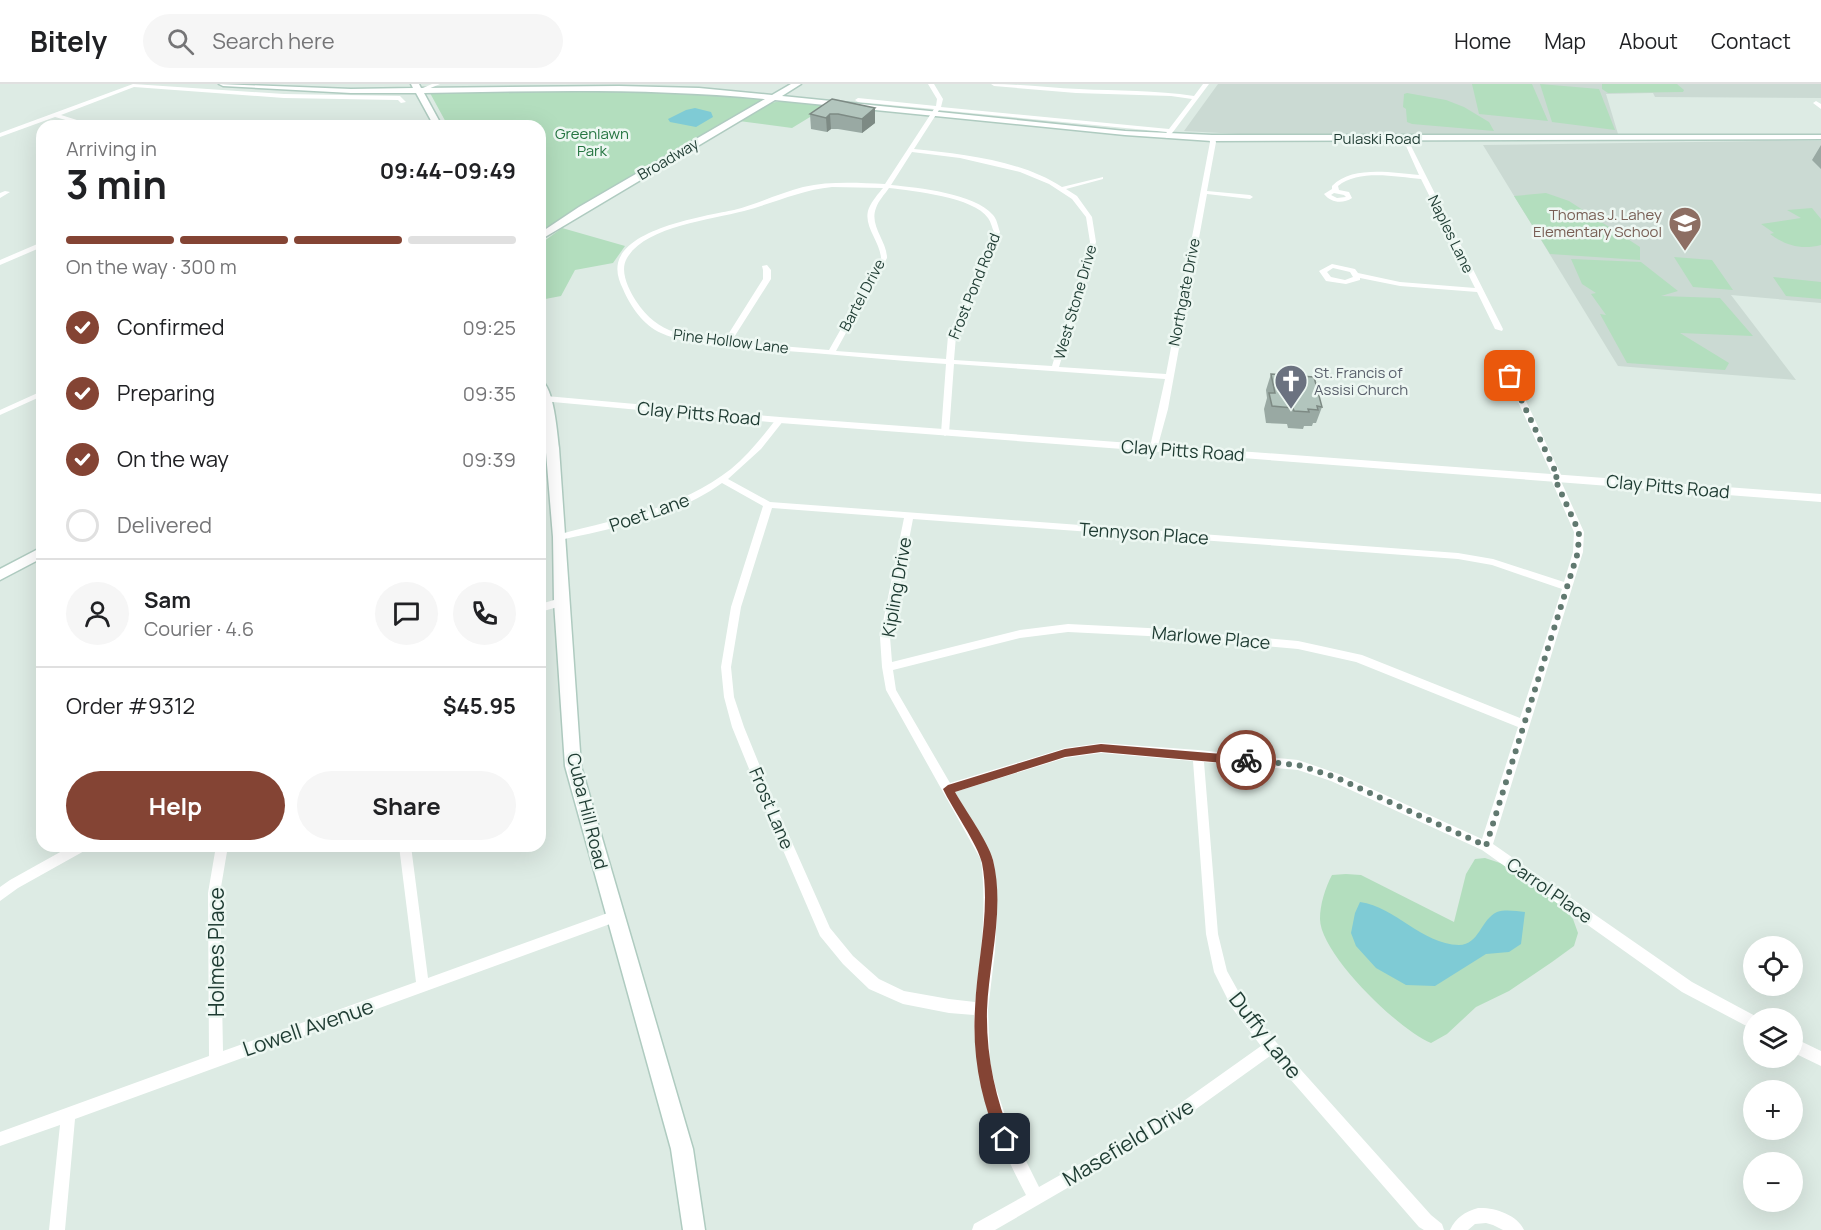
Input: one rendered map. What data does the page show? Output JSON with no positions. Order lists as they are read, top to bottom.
{
  "streets": {
    "main road": ["Pulaski Road", "Broadway", "Cuba Hill Road"],
    "street": [
      "Naples Lane",
      "Frost Pond Road",
      "Northgate Drive",
      "Bartel Drive",
      "West Stone Drive",
      "Pine Hollow Lane",
      "Clay Pitts Road",
      "Poet Lane",
      "Tennyson Place",
      "Kipling Drive",
      "Marlowe Place",
      "Frost Lane",
      "Carrol Place",
      "Holmes Place",
      "Lowell Avenue",
      "Duffy Lane",
      "Masefield Drive"
    ]
  },
  "crossings": [
    ["Pulaski Road", "Broadway"],
    ["Pulaski Road", "Naples Lane"],
    ["Pulaski Road", "Northgate Drive"],
    ["Pulaski Road", "Bartel Drive"],
    ["Frost Pond Road", "Bartel Drive"],
    ["Frost Pond Road", "Pine Hollow Lane"],
    ["Frost Pond Road", "Clay Pitts Road"],
    ["Northgate Drive", "Pine Hollow Lane"],
    ["Northgate Drive", "Clay Pitts Road"],
    ["Bartel Drive", "West Stone Drive"],
    ["Bartel Drive", "Pine Hollow Lane"],
    ["West Stone Drive", "Pine Hollow Lane"],
    ["Clay Pitts Road", "Poet Lane"],
    ["Poet Lane", "Tennyson Place"],
    ["Poet Lane", "Cuba Hill Road"],
    ["Tennyson Place", "Kipling Drive"],
    ["Tennyson Place", "Frost Lane"],
    ["Kipling Drive", "Marlowe Place"],
    ["Kipling Drive", "Frost Lane"],
    ["Kipling Drive", "Carrol Place"],
    ["Kipling Drive", "Masefield Drive"],
    ["Cuba Hill Road", "Lowell Avenue"],
    ["Carrol Place", "Duffy Lane"],
    ["Holmes Place", "Lowell Avenue"],
    ["Duffy Lane", "Masefield Drive"]
  ],
  "parks": ["Greenlawn Park"],
  "places": {
    "school or university": ["Thomas J. Lahey Elementary School"],
    "church": ["St. Francis of Assisi Church"]
  },
  "page": {
    "header": "Bitely",
    "search": "Search here",
    "nav": [
      "Home",
      "Map",
      "About",
      "Contact"
    ],
    "heading": ["3 min", "Arriving in", "09:44–09:49"],
    "panel": [
      "Sam",
      "Courier · 4.6",
      "Order #9312",
      "$45.95"
    ],
    "bar": "On the way · 300 m",
    "list": [
      ["Confirmed", "09:25"],
      ["Preparing", "09:35"],
      ["On the way", "09:39"],
      "Delivered"
    ],
    "buttons": ["Help", "Share"],
    "map_buttons": ["+", "−"]
  }
}
